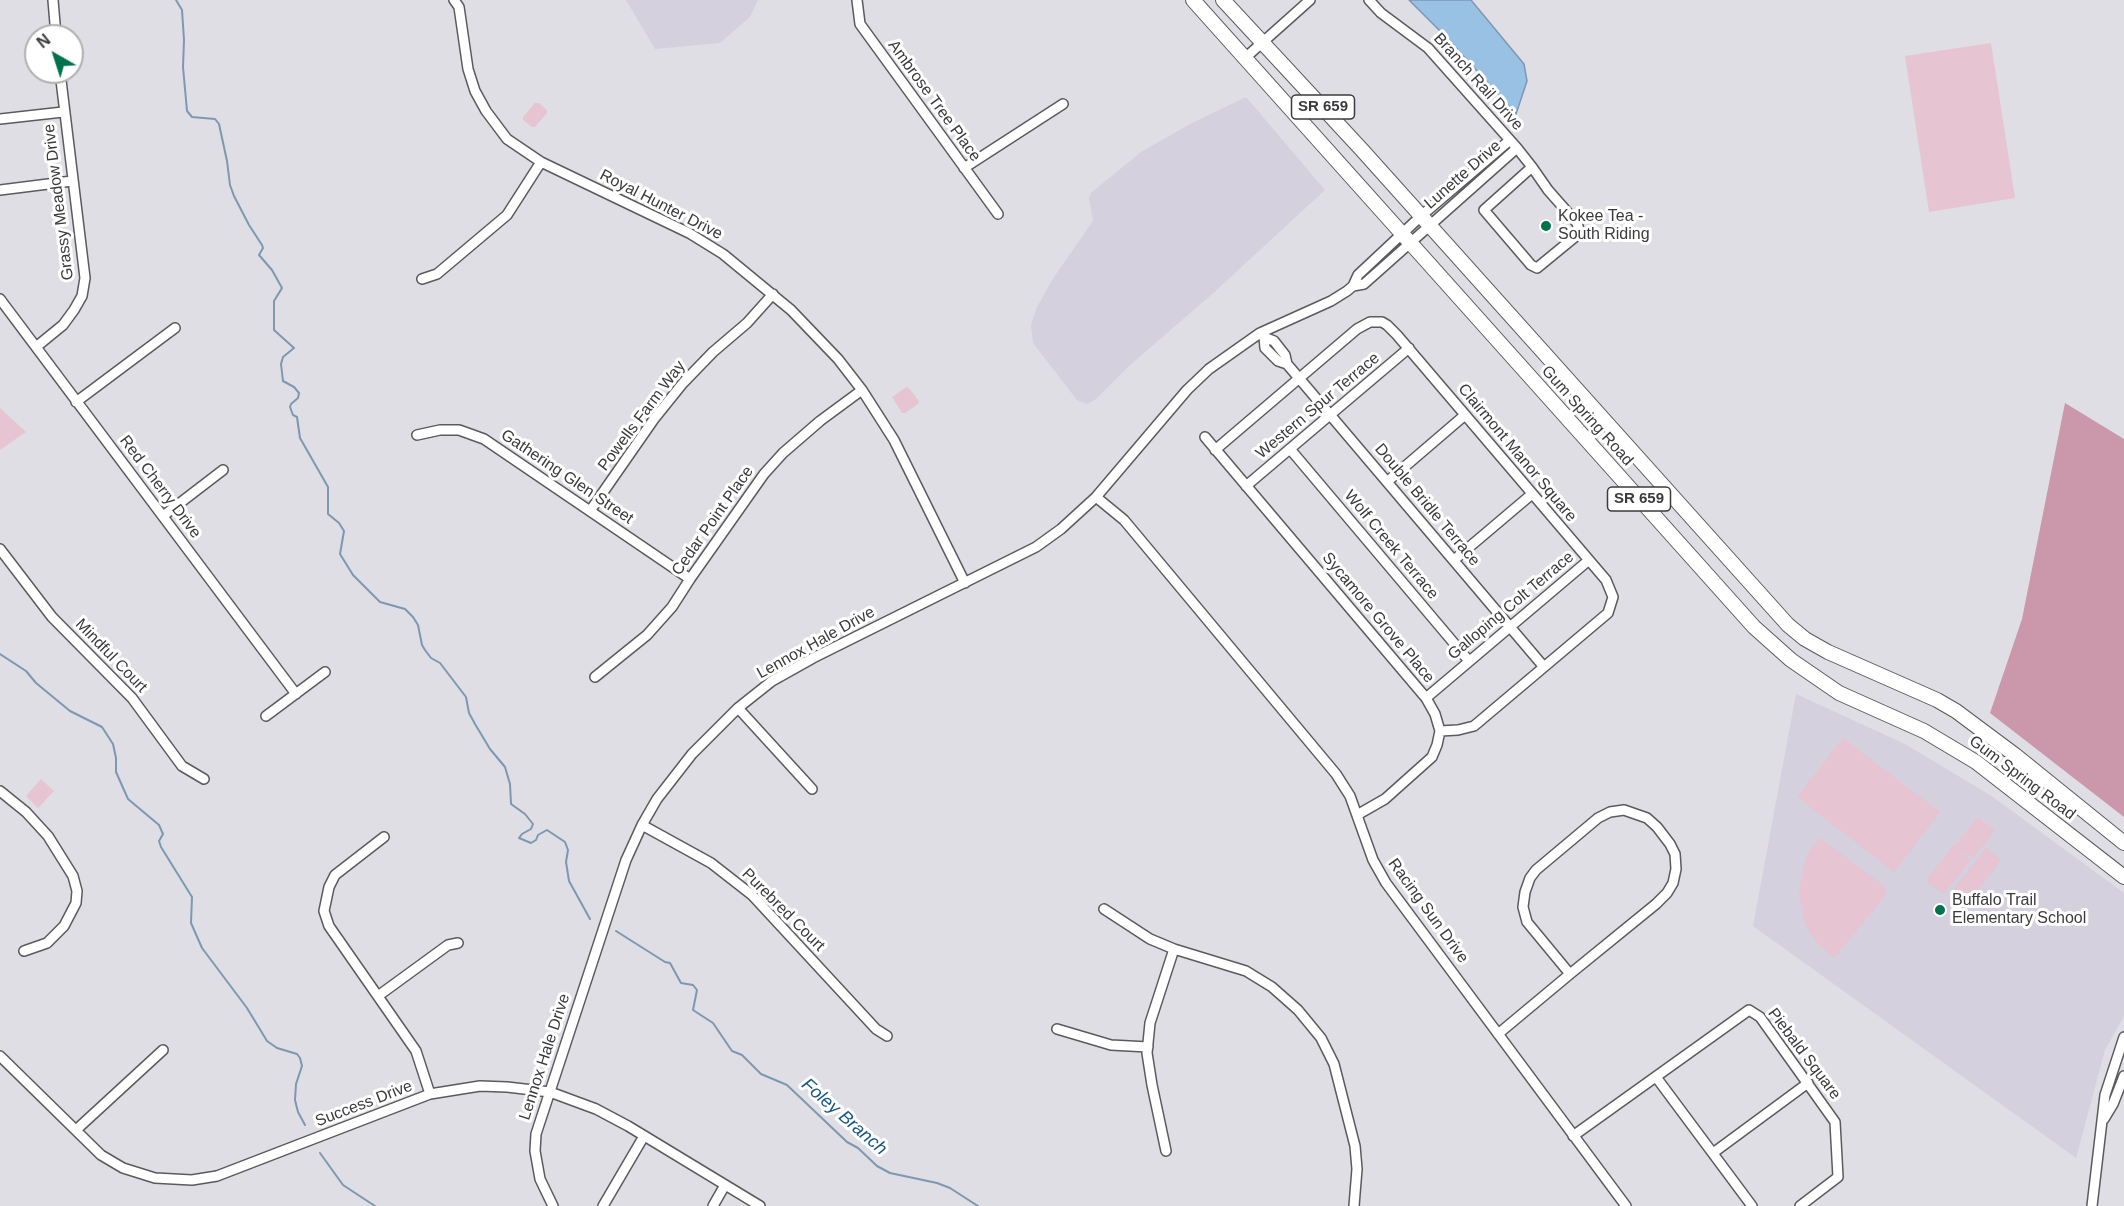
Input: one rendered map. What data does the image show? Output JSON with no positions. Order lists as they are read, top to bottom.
{
  "streets": {
    "main road": ["SR 659", "Gum Spring Road"],
    "street": [
      "Branch Rail Drive",
      "Ambrose Tree Place",
      "Lunette Drive",
      "Grassy Meadow Drive",
      "Royal Hunter Drive",
      "Western Spur Terrace",
      "Powells Farm Way",
      "Clairmont Manor Square",
      "Gathering Glen Street",
      "Red Cherry Drive",
      "Double Bridle Terrace",
      "Cedar Point Place",
      "Wolf Creek Terrace",
      "Galloping Colt Terrace",
      "Sycamore Grove Place",
      "Lennox Hale Drive",
      "Mindful Court",
      "Purebred Court",
      "Racing Sun Drive",
      "Piebald Square",
      "Success Drive"
    ]
  },
  "crossings": [
    ["Branch Rail Drive", "Lunette Drive"],
    ["Lunette Drive", "Gum Spring Road"],
    ["Lunette Drive", "Lennox Hale Drive"],
    ["Grassy Meadow Drive", "Red Cherry Drive"],
    ["Royal Hunter Drive", "Powells Farm Way"],
    ["Royal Hunter Drive", "Cedar Point Place"],
    ["Royal Hunter Drive", "Lennox Hale Drive"],
    ["Western Spur Terrace", "Clairmont Manor Square"],
    ["Western Spur Terrace", "Double Bridle Terrace"],
    ["Western Spur Terrace", "Wolf Creek Terrace"],
    ["Western Spur Terrace", "Sycamore Grove Place"],
    ["Powells Farm Way", "Gathering Glen Street"],
    ["Gum Spring Road", "Lennox Hale Drive"],
    ["Clairmont Manor Square", "Double Bridle Terrace"],
    ["Clairmont Manor Square", "Galloping Colt Terrace"],
    ["Clairmont Manor Square", "Sycamore Grove Place"],
    ["Gathering Glen Street", "Cedar Point Place"],
    ["Double Bridle Terrace", "Galloping Colt Terrace"],
    ["Double Bridle Terrace", "Lennox Hale Drive"],
    ["Wolf Creek Terrace", "Galloping Colt Terrace"],
    ["Galloping Colt Terrace", "Sycamore Grove Place"],
    ["Lennox Hale Drive", "Purebred Court"],
    ["Lennox Hale Drive", "Racing Sun Drive"],
    ["Lennox Hale Drive", "Success Drive"],
    ["Racing Sun Drive", "Piebald Square"]
  ],
  "water": ["Foley Branch"],
  "places": ["Kokee Tea - South Riding", "Buffalo Trail Elementary School"],
  "north": "top left"
}
